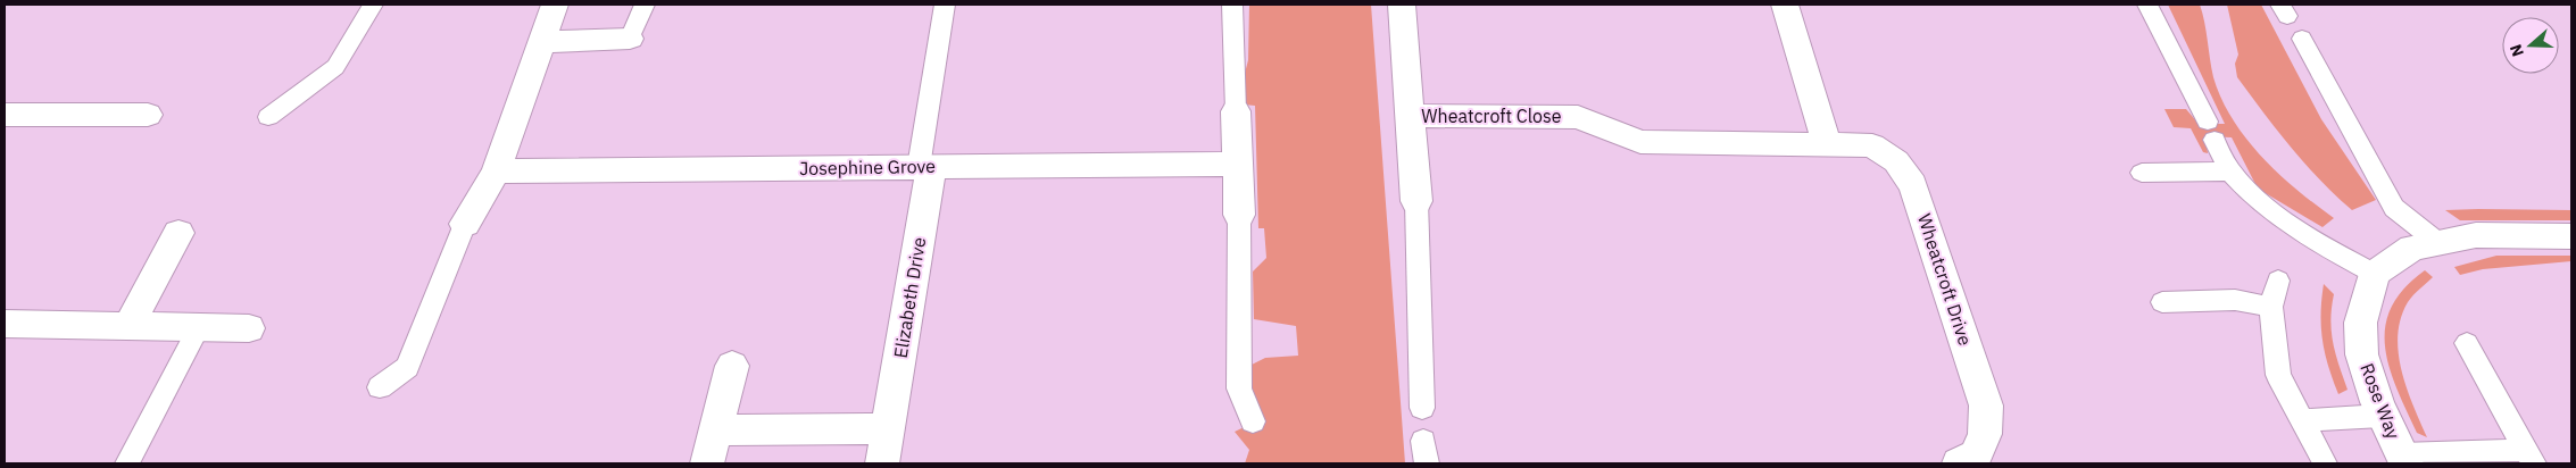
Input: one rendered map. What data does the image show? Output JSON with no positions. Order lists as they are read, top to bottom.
{
  "streets": {
    "street": [
      "Wheatcroft Close",
      "Josephine Grove",
      "Wheatcroft Drive",
      "Elizabeth Drive",
      "Rose Way"
    ]
  },
  "crossings": [
    ["Wheatcroft Close", "Wheatcroft Drive"],
    ["Josephine Grove", "Elizabeth Drive"]
  ],
  "north": "left"
}
